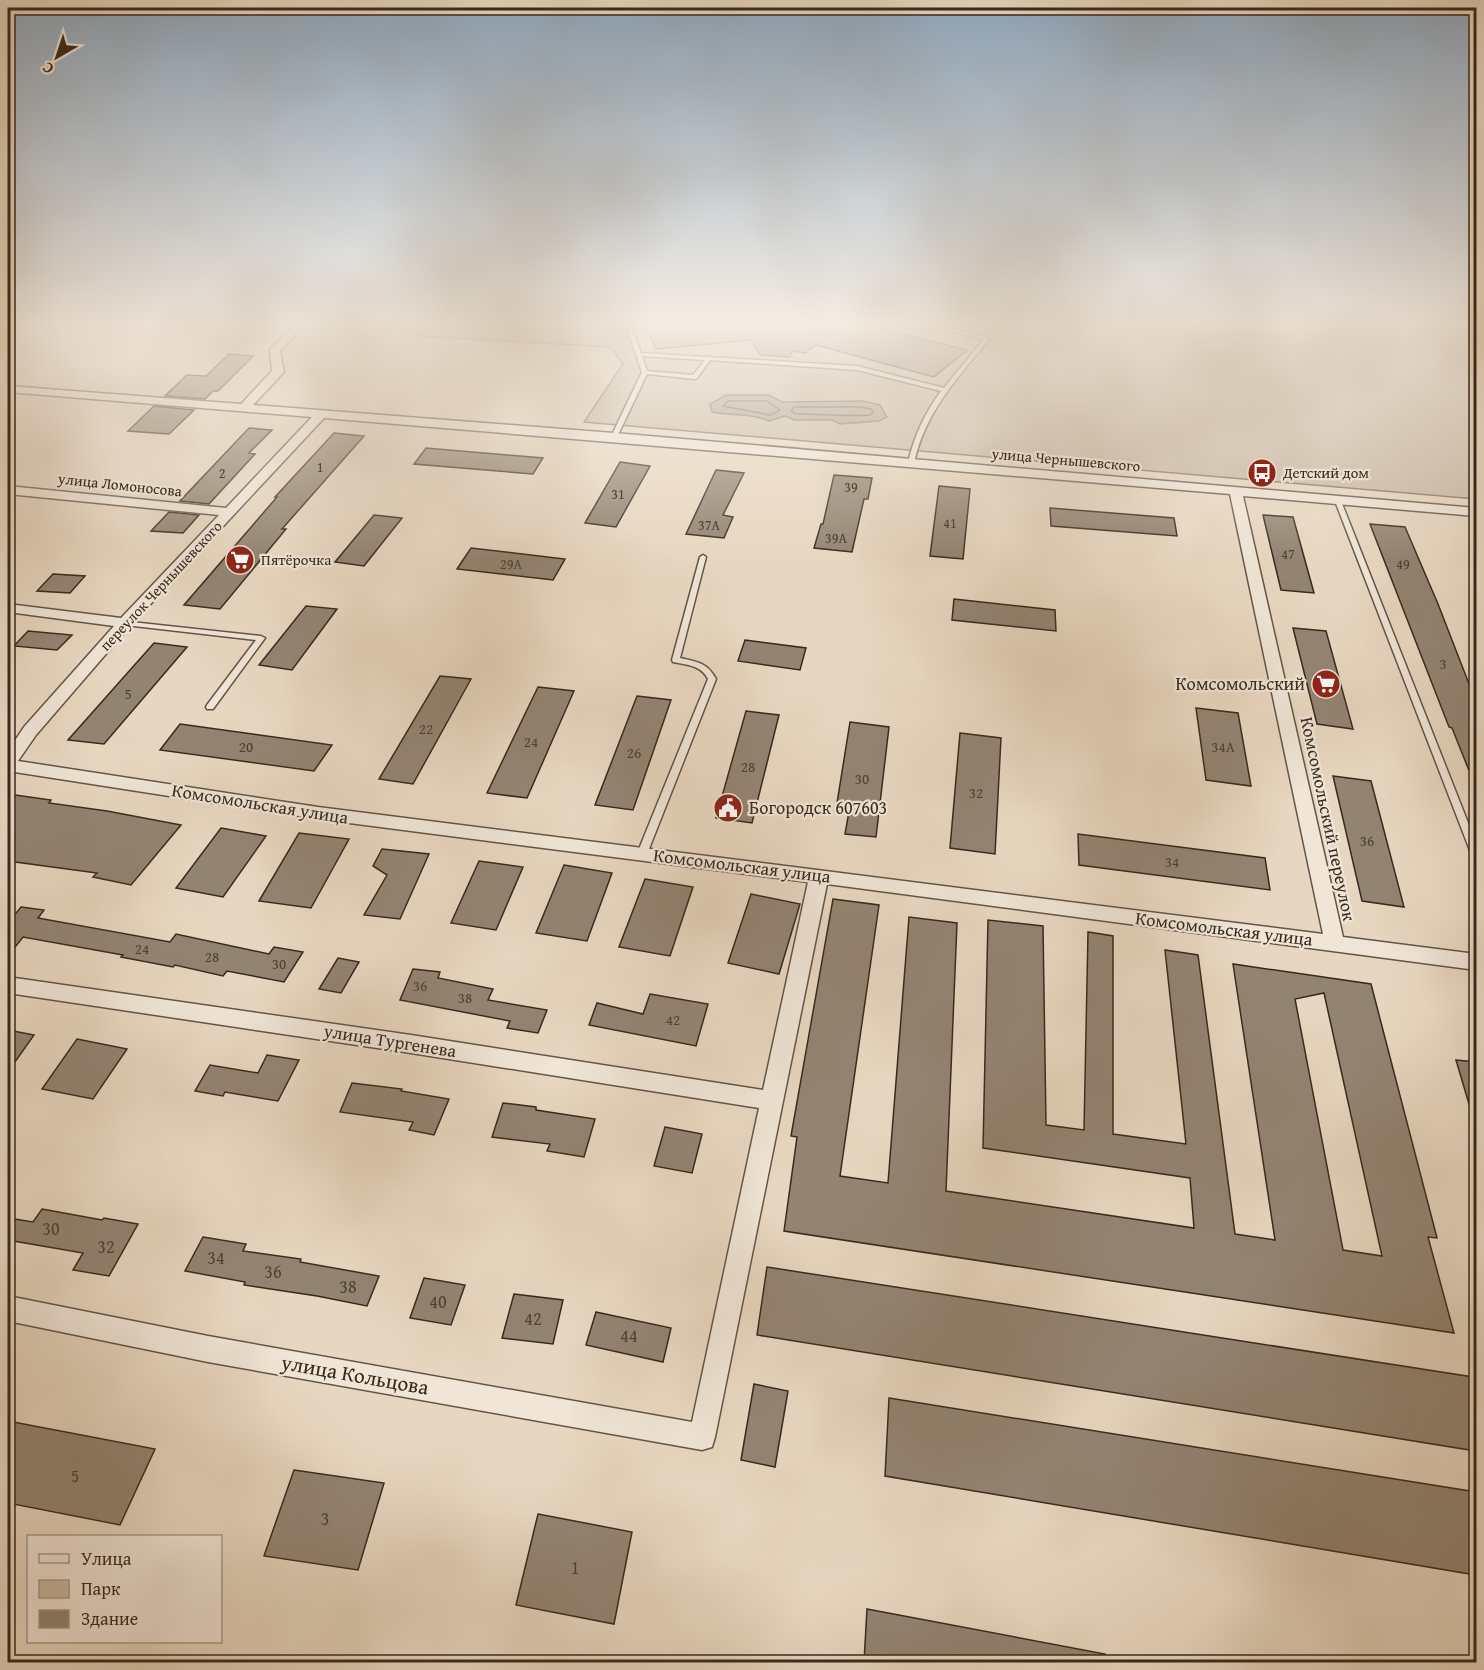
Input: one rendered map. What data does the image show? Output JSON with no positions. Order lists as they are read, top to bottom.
{
  "streets": {
    "street": [
      "улица Чернышевского",
      "улица Ломоносова",
      "переулок Чернышевского",
      "Комсомольская улица",
      "Комсомольский переулок",
      "улица Тургенева",
      "улица Кольцова"
    ]
  },
  "crossings": [
    ["улица Чернышевского", "переулок Чернышевского"],
    ["улица Чернышевского", "Комсомольский переулок"],
    ["улица Ломоносова", "переулок Чернышевского"],
    ["переулок Чернышевского", "Комсомольская улица"],
    ["Комсомольская улица", "Комсомольский переулок"],
    ["улица Тургенева", "улица Кольцова"]
  ],
  "places": {
    "bus stop": ["Детский дом"],
    "supermarket": ["Пятёрочка", "Комсомольский"],
    "public building": ["Богородск 607603"]
  },
  "house_numbers": [
    "1",
    "2",
    "39",
    "31",
    "41",
    "37А",
    "39А",
    "47",
    "29А",
    "49",
    "3",
    "5",
    "22",
    "24",
    "20",
    "34А",
    "26",
    "28",
    "30",
    "32",
    "36",
    "34",
    "24",
    "28",
    "30",
    "36",
    "38",
    "42",
    "30",
    "32",
    "34",
    "36",
    "38",
    "40",
    "42",
    "44",
    "5",
    "3",
    "1"
  ],
  "legend": ["Улица", "Парк", "Здание"],
  "north": "bottom left"
}
